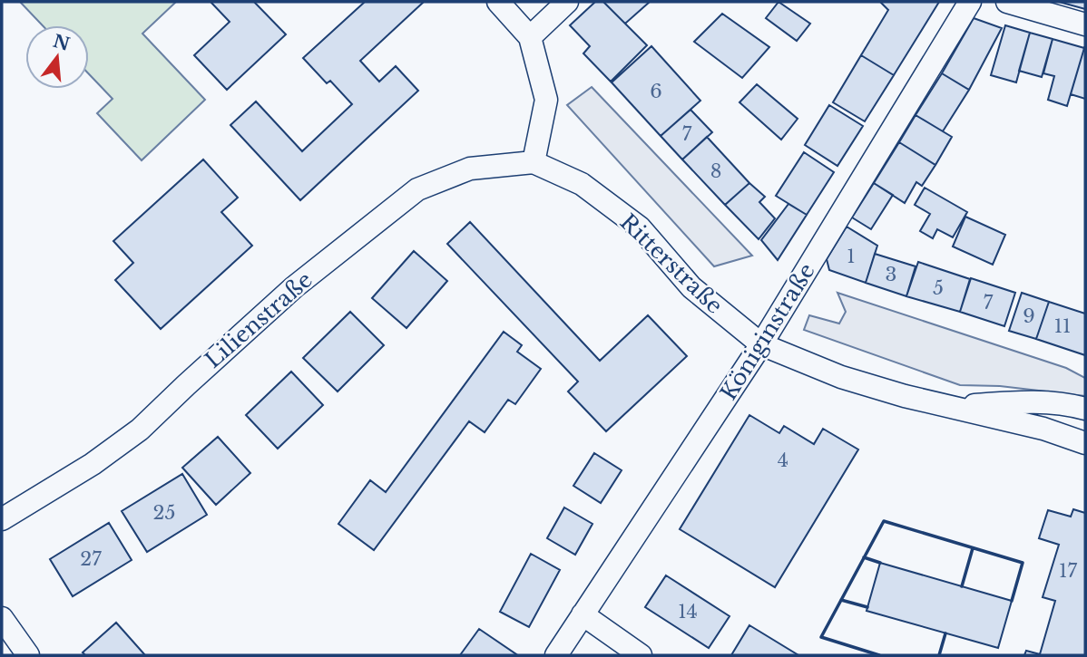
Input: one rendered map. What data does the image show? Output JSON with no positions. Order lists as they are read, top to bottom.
{
  "streets": {
    "street": ["Ritterstraße", "Lilienstraße", "Königinstraße"]
  },
  "crossings": [
    ["Ritterstraße", "Lilienstraße"],
    ["Ritterstraße", "Königinstraße"]
  ],
  "house_numbers": [
    "6",
    "7",
    "8",
    "1",
    "3",
    "5",
    "7",
    "9",
    "11",
    "4",
    "25",
    "27",
    "17",
    "14"
  ],
  "north": "top"
}
